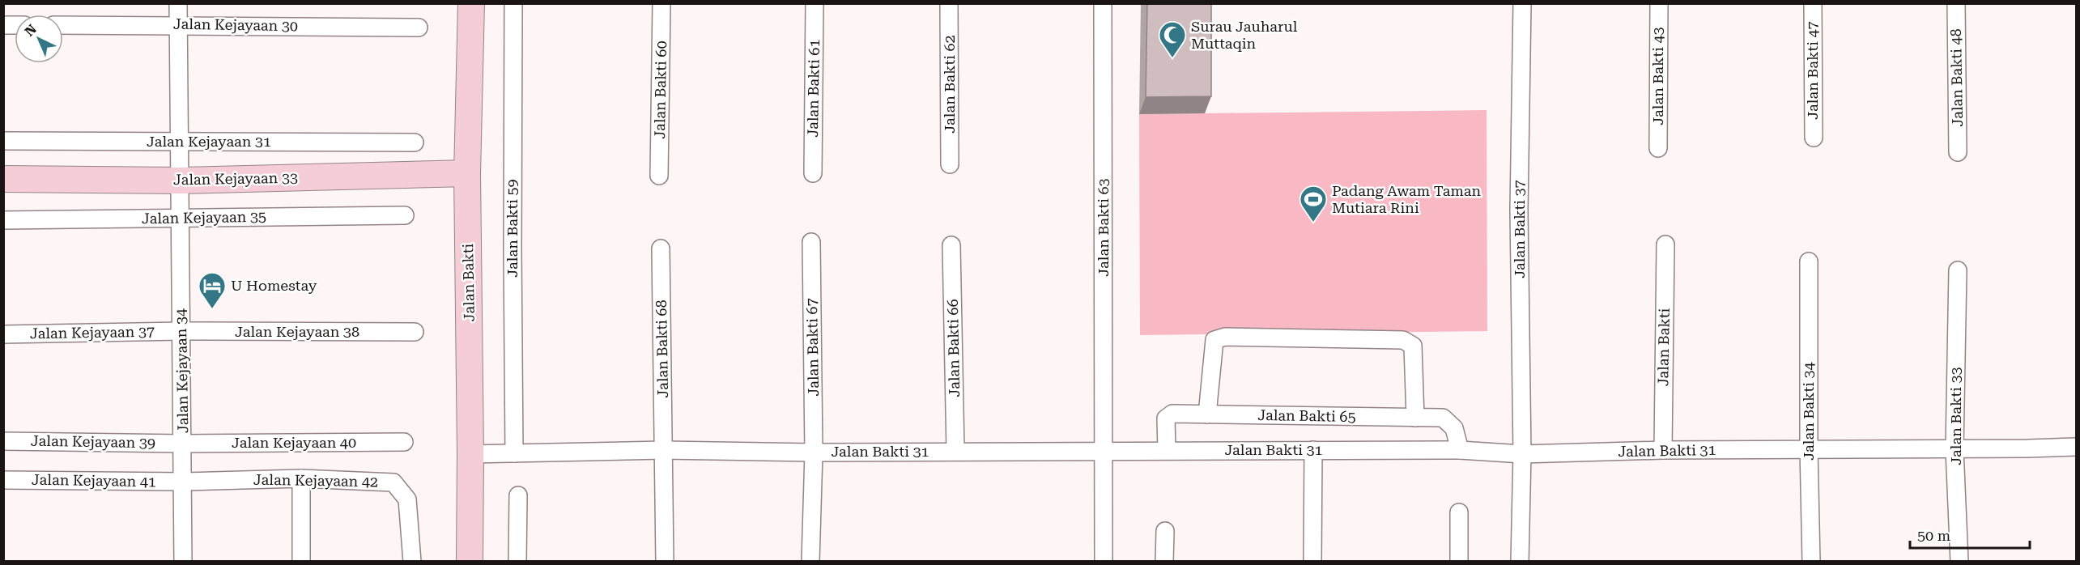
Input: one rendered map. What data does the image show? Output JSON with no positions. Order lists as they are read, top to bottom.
{
  "streets": {
    "street": [
      "Jalan Kejayaan 30",
      "Jalan Bakti 47",
      "Jalan Bakti 43",
      "Jalan Bakti 48",
      "Jalan Bakti 62",
      "Jalan Bakti 61",
      "Jalan Bakti 60",
      "Jalan Kejayaan 31",
      "Jalan Kejayaan 33",
      "Jalan Kejayaan 35",
      "Jalan Bakti 63",
      "Jalan Bakti 59",
      "Jalan Bakti 37",
      "Jalan Bakti",
      "Jalan Kejayaan 38",
      "Jalan Kejayaan 37",
      "Jalan Bakti 67",
      "Jalan Bakti 66",
      "Jalan Bakti 68",
      "Jalan Kejayaan 34",
      "Jalan Bakti 34",
      "Jalan Bakti 65",
      "Jalan Bakti 33",
      "Jalan Kejayaan 39",
      "Jalan Kejayaan 40",
      "Jalan Bakti 31",
      "Jalan Kejayaan 41",
      "Jalan Kejayaan 42"
    ]
  },
  "crossings": [
    ["Jalan Kejayaan 30", "Jalan Kejayaan 34"],
    ["Jalan Kejayaan 31", "Jalan Kejayaan 34"],
    ["Jalan Kejayaan 33", "Jalan Bakti"],
    ["Jalan Kejayaan 33", "Jalan Kejayaan 34"],
    ["Jalan Kejayaan 35", "Jalan Kejayaan 34"],
    ["Jalan Bakti 63", "Jalan Bakti 31"],
    ["Jalan Bakti 59", "Jalan Bakti 31"],
    ["Jalan Bakti 37", "Jalan Bakti 31"],
    ["Jalan Bakti", "Jalan Bakti 31"],
    ["Jalan Kejayaan 38", "Jalan Kejayaan 37"],
    ["Jalan Kejayaan 38", "Jalan Kejayaan 34"],
    ["Jalan Kejayaan 37", "Jalan Kejayaan 34"],
    ["Jalan Bakti 67", "Jalan Bakti 31"],
    ["Jalan Bakti 66", "Jalan Bakti 31"],
    ["Jalan Bakti 68", "Jalan Bakti 31"],
    ["Jalan Kejayaan 34", "Jalan Kejayaan 39"],
    ["Jalan Kejayaan 34", "Jalan Kejayaan 40"],
    ["Jalan Kejayaan 34", "Jalan Kejayaan 41"],
    ["Jalan Kejayaan 34", "Jalan Kejayaan 42"],
    ["Jalan Bakti 34", "Jalan Bakti 31"],
    ["Jalan Bakti 65", "Jalan Bakti 31"],
    ["Jalan Bakti 33", "Jalan Bakti 31"],
    ["Jalan Kejayaan 39", "Jalan Kejayaan 40"],
    ["Jalan Kejayaan 41", "Jalan Kejayaan 42"]
  ],
  "places": {
    "mosque": ["Surau Jauharul Muttaqin"],
    "sports": ["Padang Awam Taman Mutiara Rini"],
    "hotel": ["U Homestay"]
  },
  "scale_bar": "50 m",
  "north": "top left"
}
